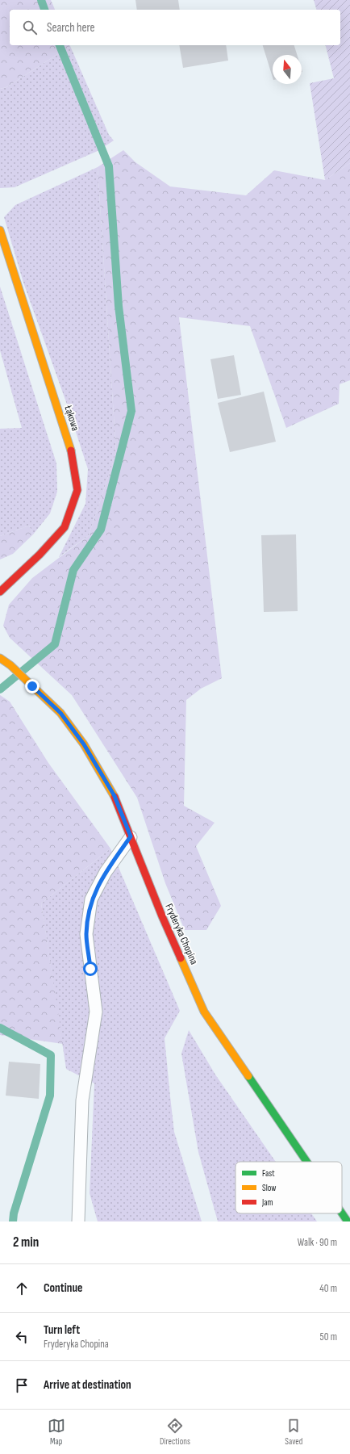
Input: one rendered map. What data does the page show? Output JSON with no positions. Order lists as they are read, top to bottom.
{
  "streets": {
    "street": ["Łąkowa", "Fryderyka Chopina"]
  },
  "legend": ["Fast", "Slow", "Jam"],
  "north": "top",
  "page": {
    "search": "Search here",
    "heading": ["2 min", "Walk · 90 m"],
    "list": [
      ["Continue", "40 m"],
      ["Turn left", "Fryderyka Chopina", "50 m"],
      "Arrive at destination"
    ],
    "nav": ["Map", "Directions", "Saved"]
  }
}
